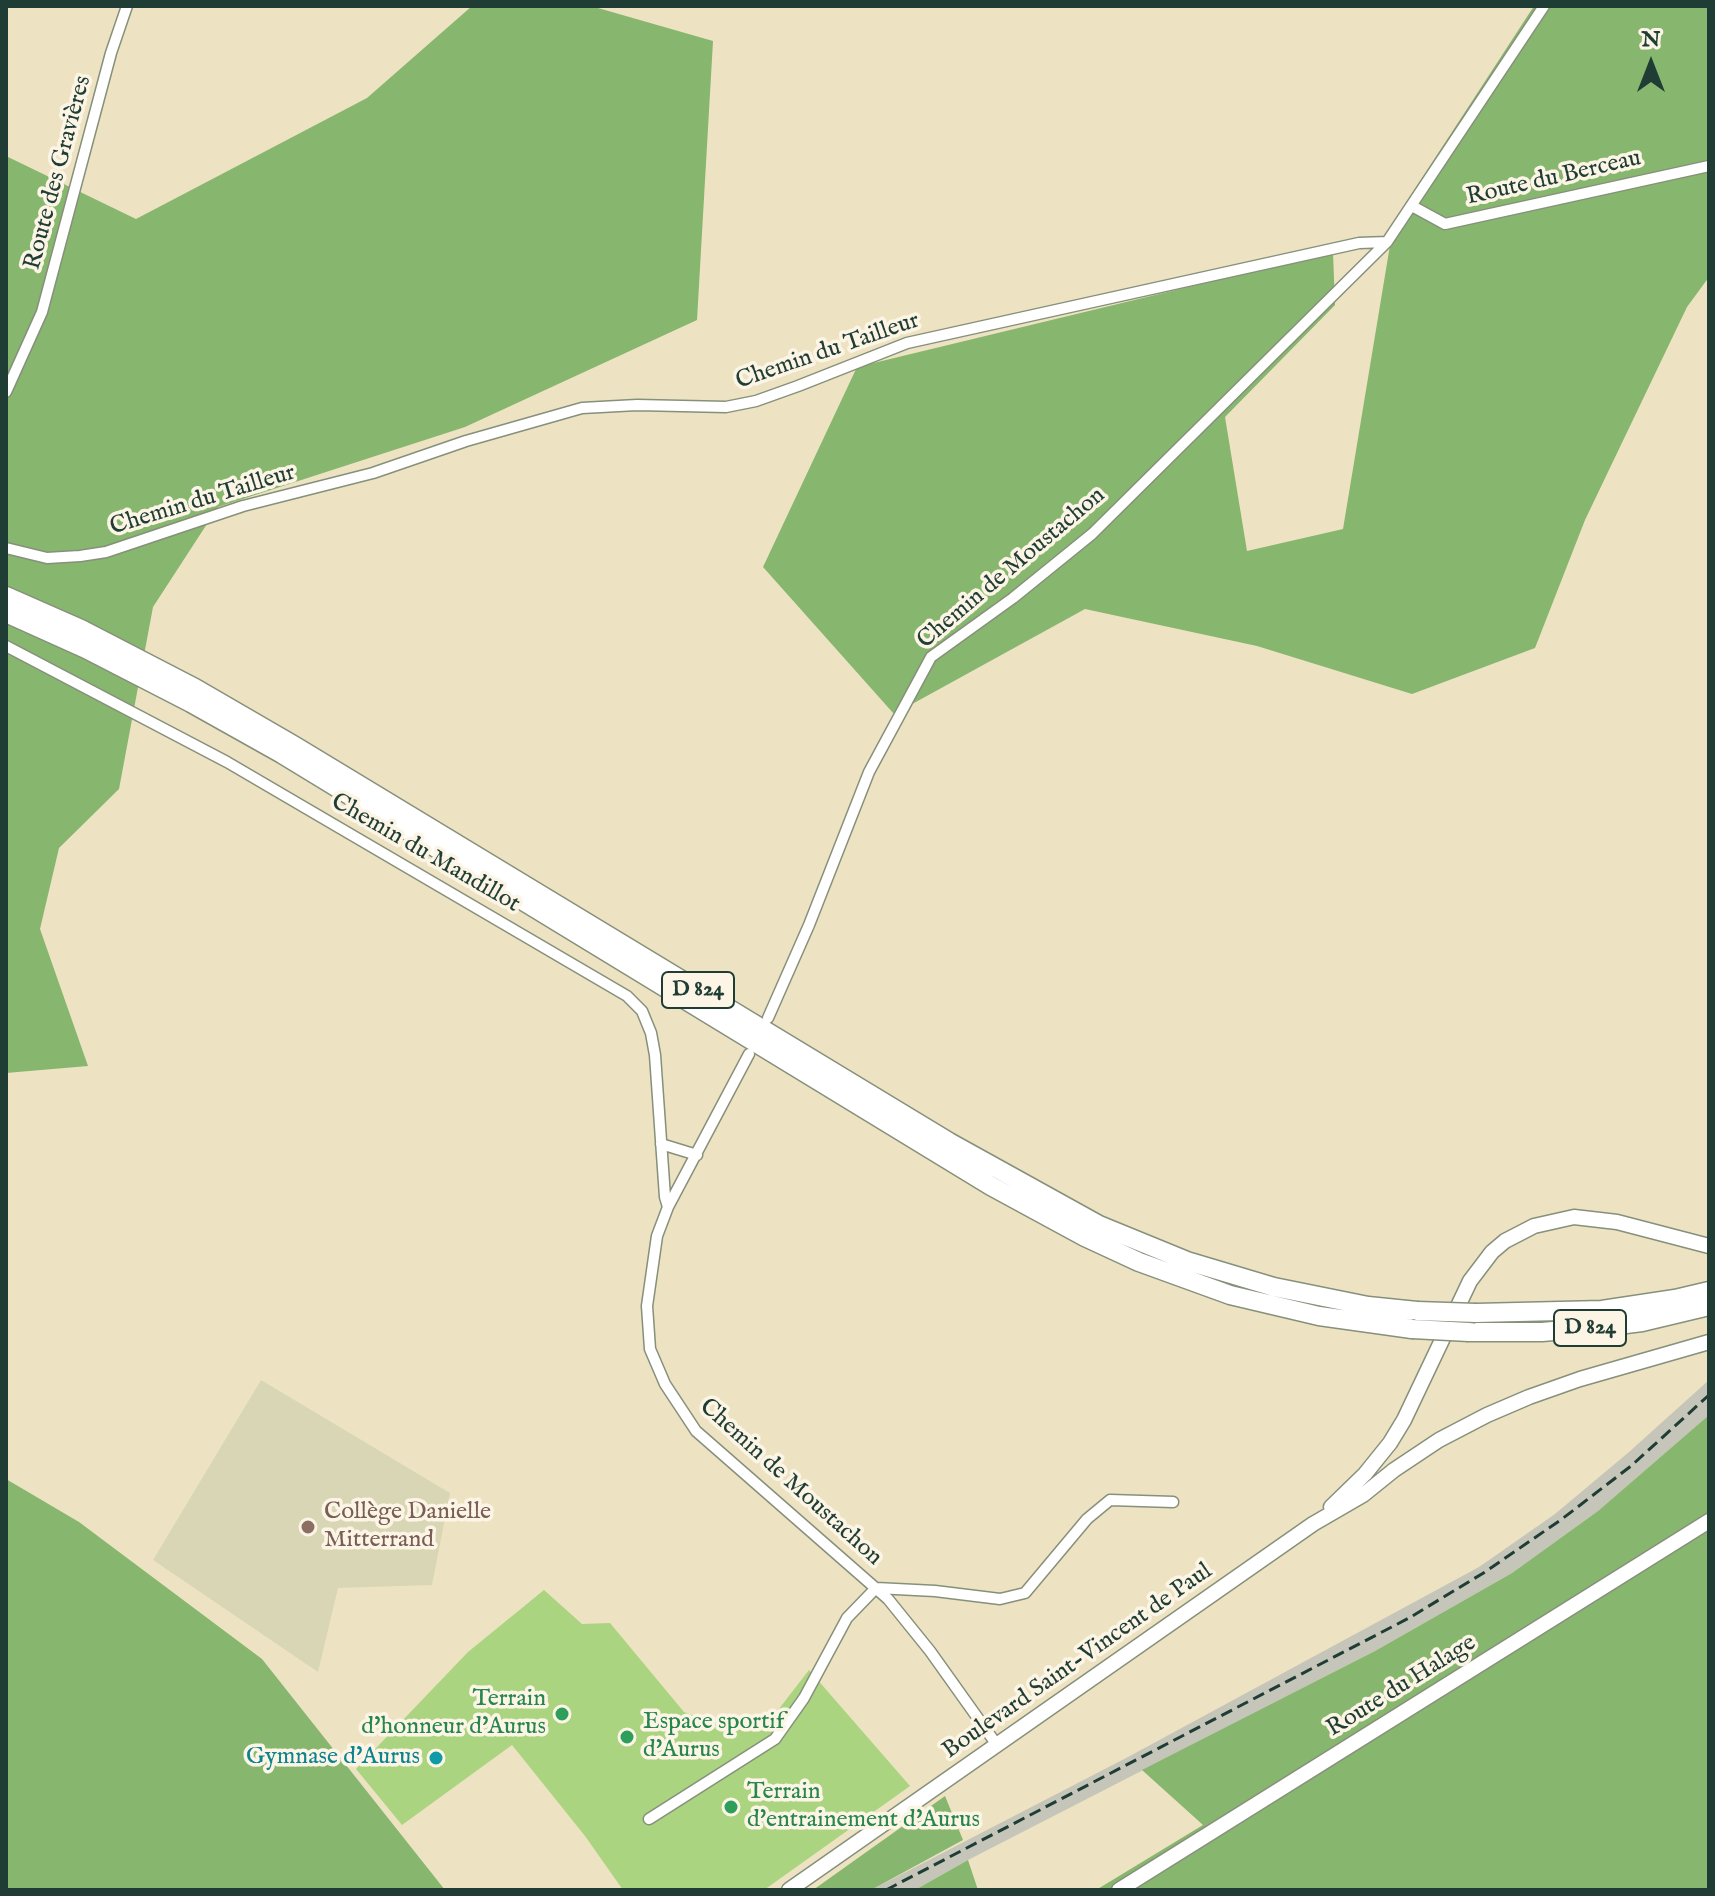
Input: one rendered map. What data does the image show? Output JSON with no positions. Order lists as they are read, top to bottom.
{
  "streets": {
    "highway": ["D 824"],
    "main road": ["Boulevard Saint-Vincent de Paul", "Route du Halage"],
    "street": [
      "Route des Gravières",
      "Route du Berceau",
      "Chemin du Tailleur",
      "Chemin de Moustachon",
      "Chemin du Mandillot"
    ]
  },
  "crossings": [
    ["Route du Berceau", "Chemin de Moustachon"],
    ["Chemin du Tailleur", "Chemin de Moustachon"],
    ["Chemin de Moustachon", "Chemin du Mandillot"],
    ["Chemin de Moustachon", "Boulevard Saint-Vincent de Paul"]
  ],
  "places": [
    "Collège Danielle Mitterrand",
    "Terrain d'honneur d'Aurus",
    "Espace sportif d'Aurus",
    "Gymnase d'Aurus",
    "Terrain d'entrainement d'Aurus"
  ],
  "north": "top"
}
